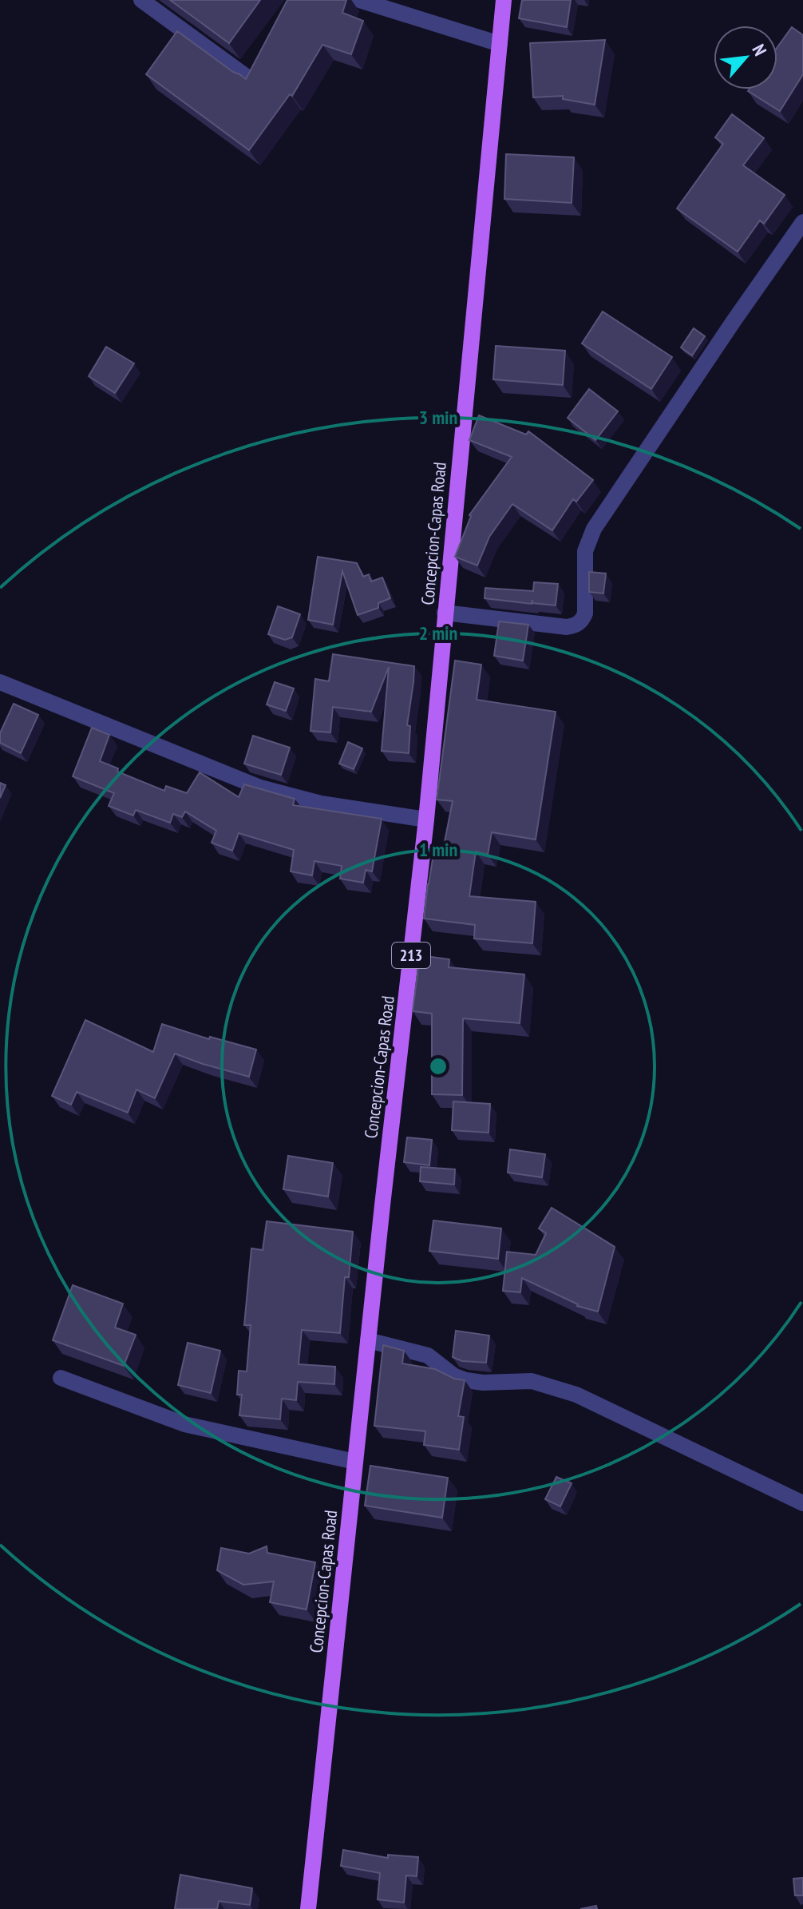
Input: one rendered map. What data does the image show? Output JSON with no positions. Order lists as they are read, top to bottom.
{
  "streets": {
    "main road": ["Concepcion-Capas Road", "213"]
  },
  "north": "top right",
  "rings": ["3 min", "2 min", "1 min"]
}
